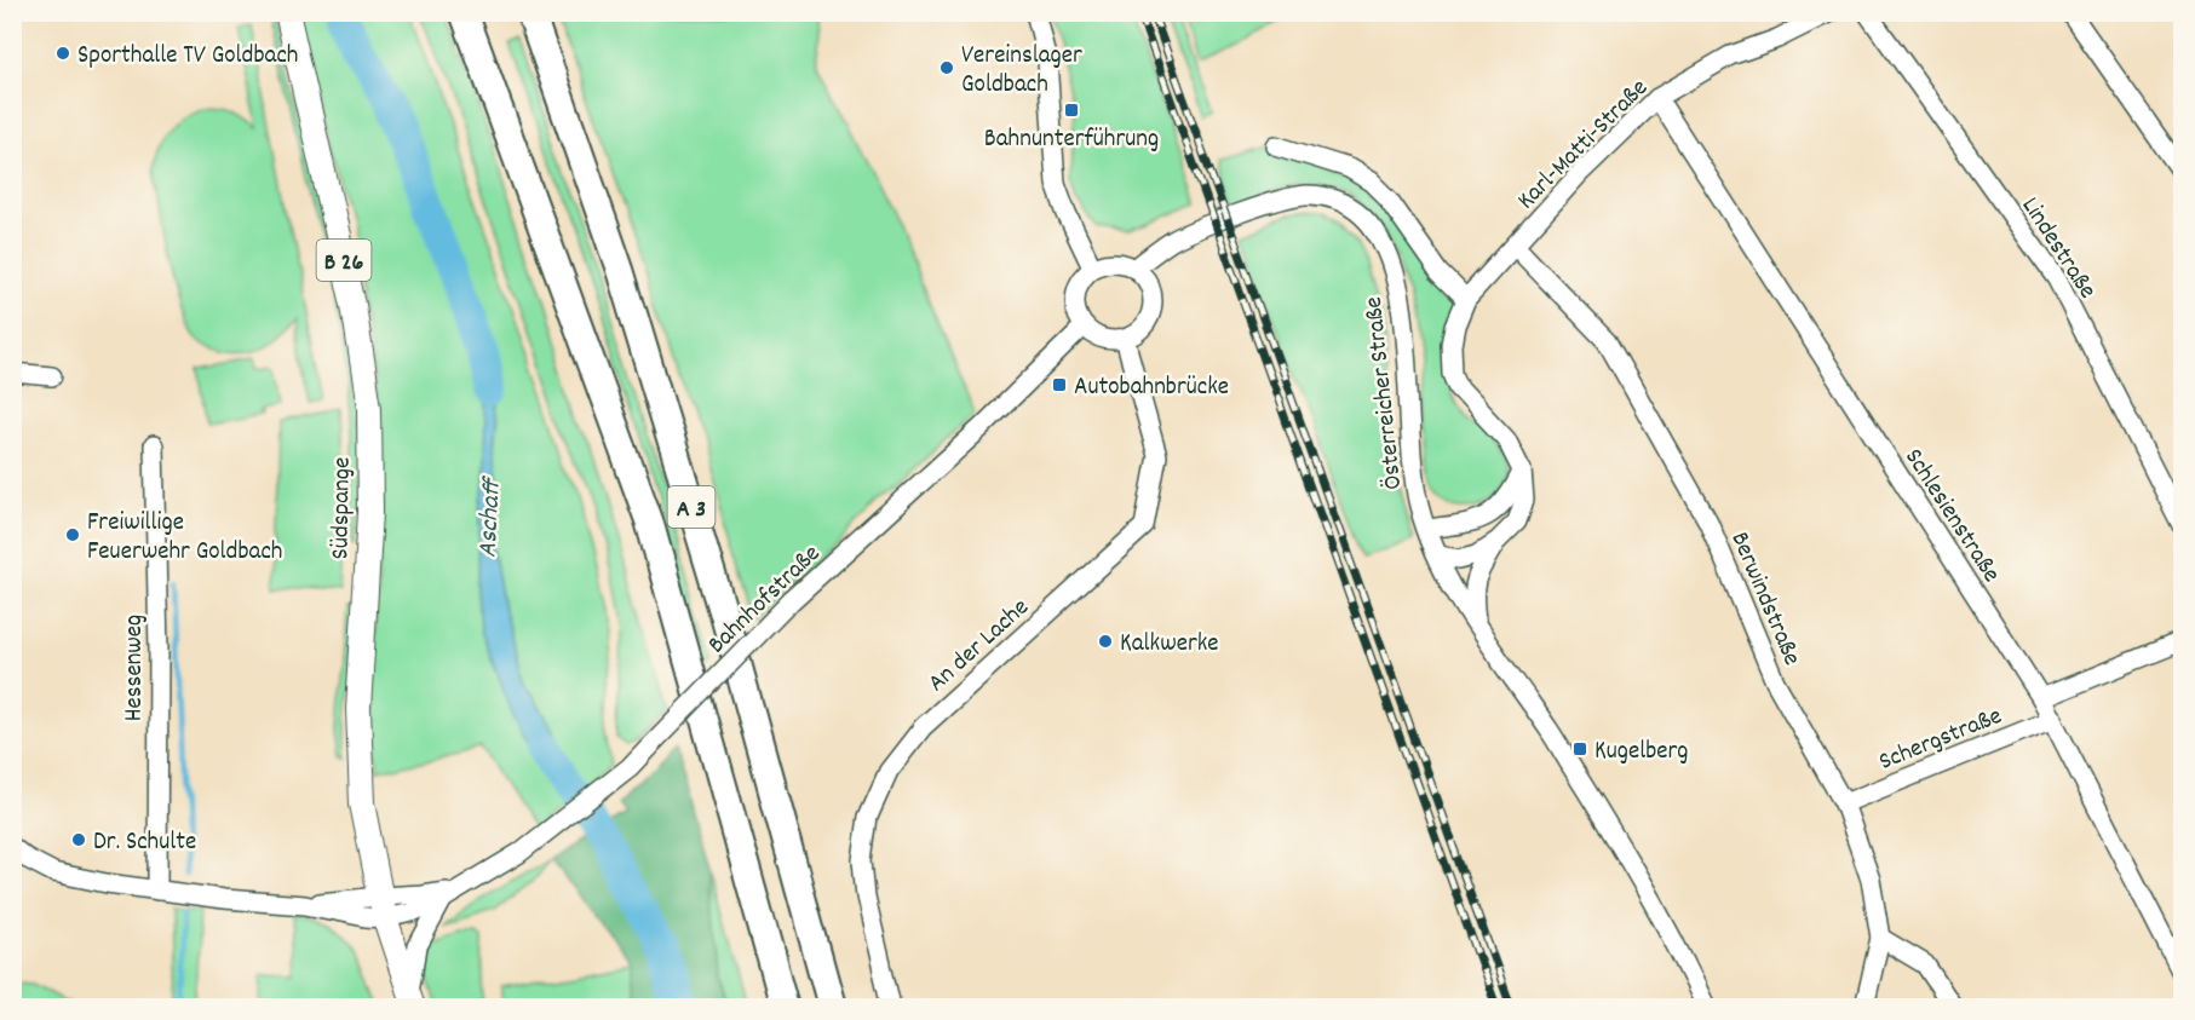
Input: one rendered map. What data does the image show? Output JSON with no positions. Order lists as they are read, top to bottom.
{
  "streets": {
    "highway": ["A 3"],
    "main road": ["B 26", "Südspange"],
    "street": [
      "Karl-Matti-Straße",
      "Lindestraße",
      "Österreicher Straße",
      "Schlesienstraße",
      "Bahnhofstraße",
      "Berwindstraße",
      "An der Lache",
      "Hessenweg",
      "Schergstraße"
    ]
  },
  "crossings": [
    ["Karl-Matti-Straße", "Österreicher Straße"],
    ["Karl-Matti-Straße", "Schlesienstraße"],
    ["Karl-Matti-Straße", "Berwindstraße"],
    ["Österreicher Straße", "Bahnhofstraße"],
    ["Österreicher Straße", "An der Lache"],
    ["Südspange", "Bahnhofstraße"],
    ["Schlesienstraße", "Schergstraße"],
    ["Bahnhofstraße", "An der Lache"],
    ["Bahnhofstraße", "Hessenweg"],
    ["Berwindstraße", "Schergstraße"]
  ],
  "water": ["Aschaff"],
  "places": {
    "other": [
      "Sporthalle TV Goldbach",
      "Vereinslager Goldbach",
      "Freiwillige Feuerwehr Goldbach",
      "Kalkwerke",
      "Dr. Schulte"
    ],
    "transit": ["Bahnunterführung", "Autobahnbrücke", "Kugelberg"]
  }
}
